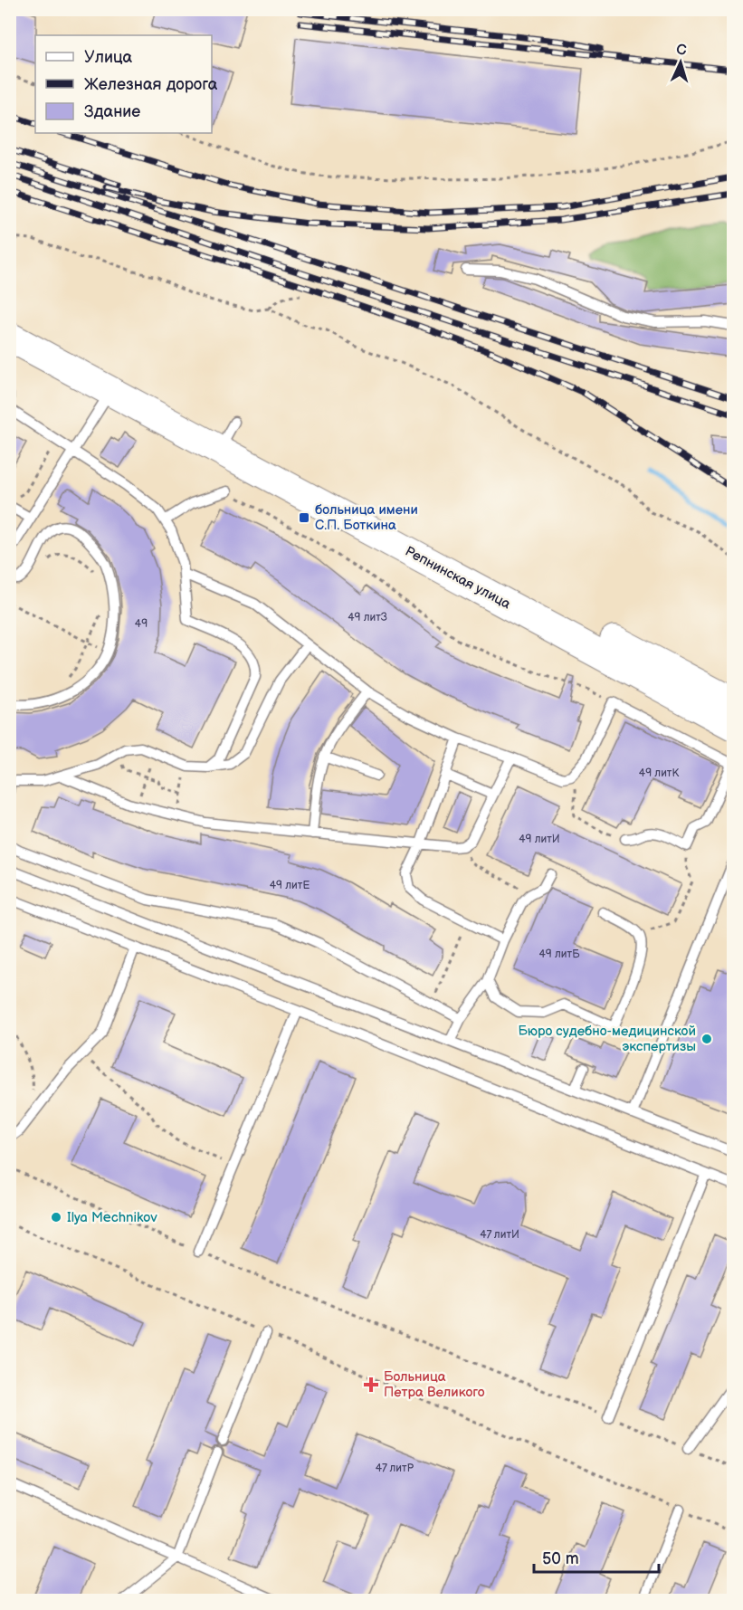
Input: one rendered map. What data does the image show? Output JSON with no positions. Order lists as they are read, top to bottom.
{
  "streets": {
    "street": ["Репнинская улица"]
  },
  "places": {
    "transit": ["больница имени С.П. Боткина"],
    "other": ["Бюро судебно-медицинской экспертизы", "Ilya Mechnikov"],
    "health": ["Больница Петра Великого"]
  },
  "house_numbers": [
    "49 литЗ",
    "49",
    "49 литК",
    "49 литИ",
    "49 литЕ",
    "49 литБ",
    "47 литИ",
    "47 литР"
  ],
  "legend": ["Улица", "Железная дорога", "Здание"],
  "scale_bar": "50 m",
  "north": "top"
}
